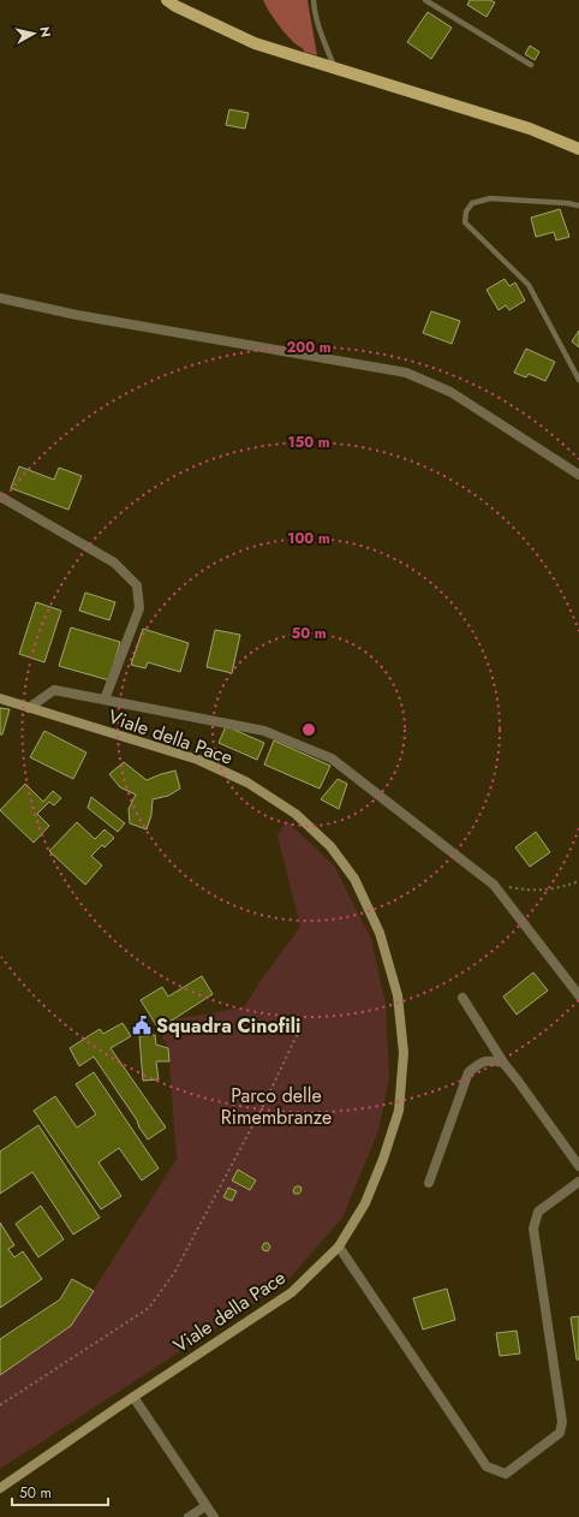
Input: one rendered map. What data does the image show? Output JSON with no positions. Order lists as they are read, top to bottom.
{
  "streets": {
    "main road": ["Viale della Pace"]
  },
  "parks": ["Parco delle Rimembranze"],
  "places": {
    "public building": ["Squadra Cinofili"]
  },
  "scale_bar": "50 m",
  "north": "right",
  "rings": [
    "200 m",
    "150 m",
    "100 m",
    "50 m"
  ]
}
